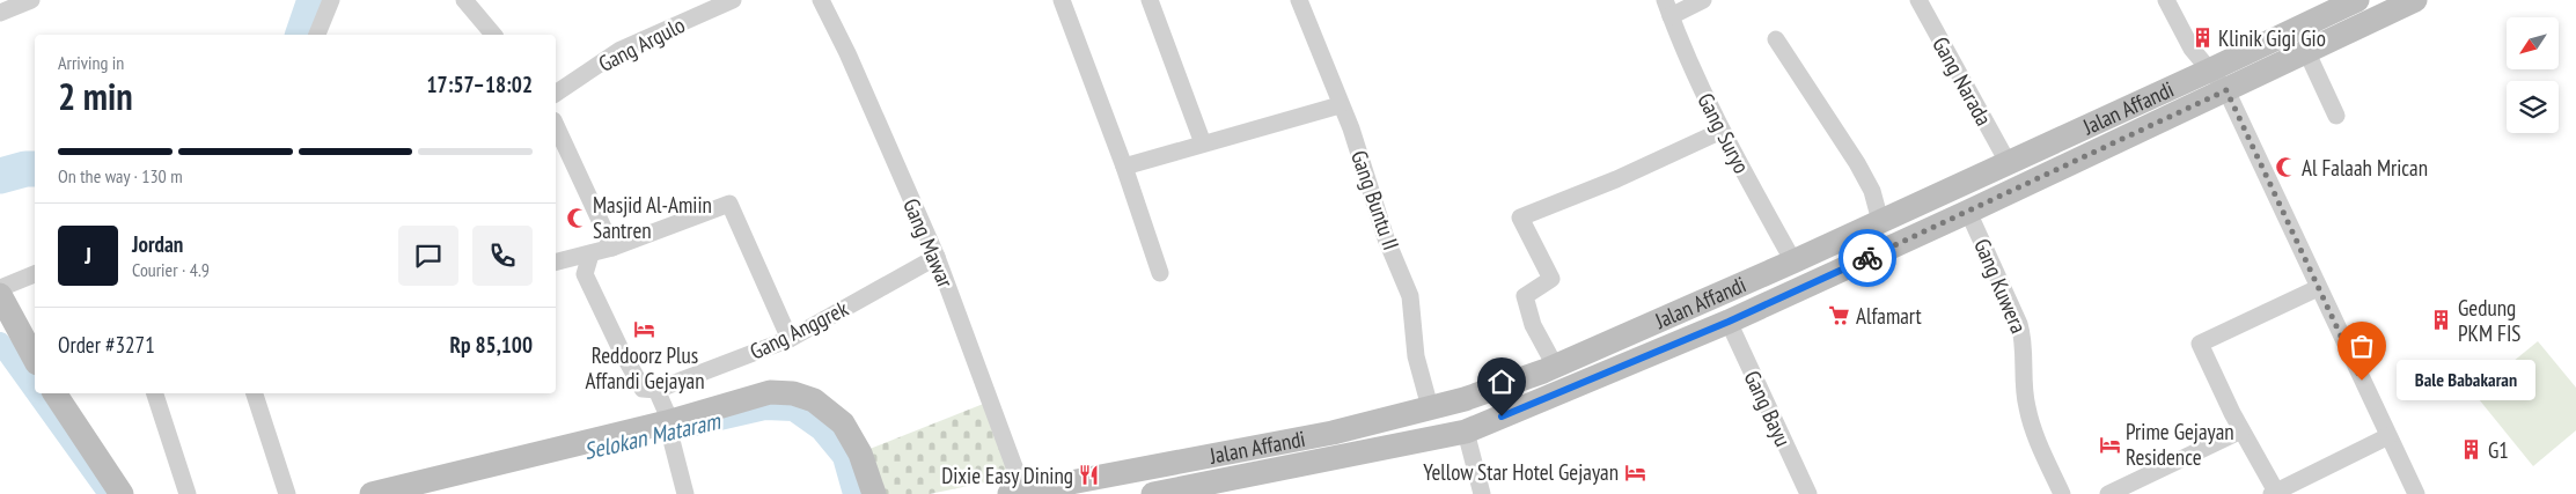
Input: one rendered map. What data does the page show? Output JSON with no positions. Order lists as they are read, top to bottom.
{
  "streets": {
    "main road": ["Jalan Affandi"],
    "street": [
      "Gang Argulo",
      "Gang Narada",
      "Gang Suryo",
      "Gang Buntu II",
      "Gang Mawar",
      "Gang Kuwera",
      "Gang Anggrek",
      "Gang Bayu"
    ]
  },
  "crossings": [
    ["Gang Narada", "Jalan Affandi"],
    ["Jalan Affandi", "Gang Suryo"],
    ["Jalan Affandi", "Gang Buntu II"],
    ["Jalan Affandi", "Gang Mawar"],
    ["Jalan Affandi", "Gang Kuwera"],
    ["Jalan Affandi", "Gang Bayu"],
    ["Gang Mawar", "Gang Anggrek"]
  ],
  "water": ["Selokan Mataram"],
  "places": {
    "building": ["Klinik Gigi Gio", "Gedung PKM FIS", "G1"],
    "mosque": ["Al Falaah Mrican", "Masjid Al-Amiin Santren"],
    "supermarket": ["Alfamart"],
    "hotel": ["Reddoorz Plus Affandi Gejayan", "Prime Gejayan Residence", "Yellow Star Hotel Gejayan"],
    "other": ["Bale Babakaran"],
    "restaurant": ["Dixie Easy Dining"]
  },
  "north": "bottom left",
  "page": {
    "heading": ["2 min", "Arriving in", "17:57–18:02"],
    "panel": [
      "Jordan",
      "Courier · 4.9",
      "Order #3271",
      "Rp 85,100"
    ],
    "bar": "On the way · 130 m",
    "round": "J",
    "bubble": "Bale Babakaran"
  }
}
